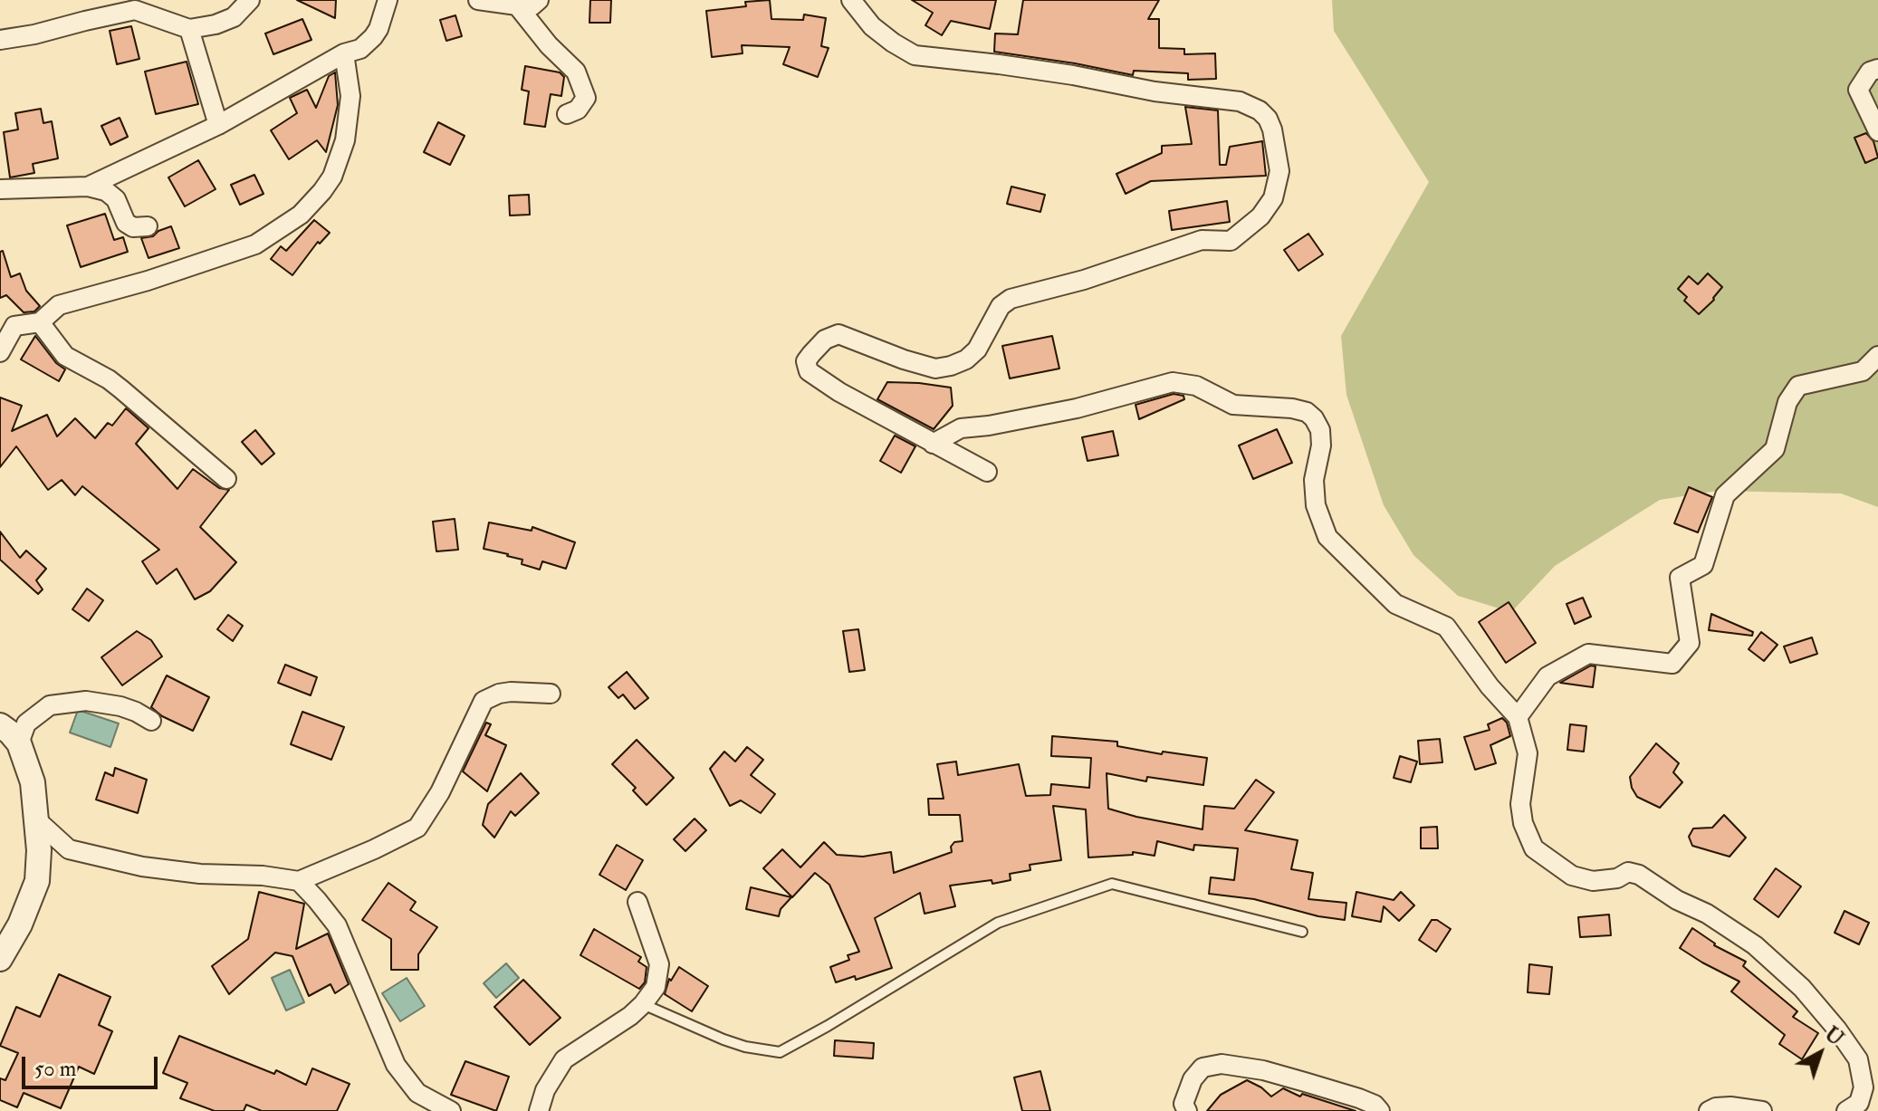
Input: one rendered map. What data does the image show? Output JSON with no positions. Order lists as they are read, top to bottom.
{
  "scale_bar": "50 m",
  "north": "top right"
}
